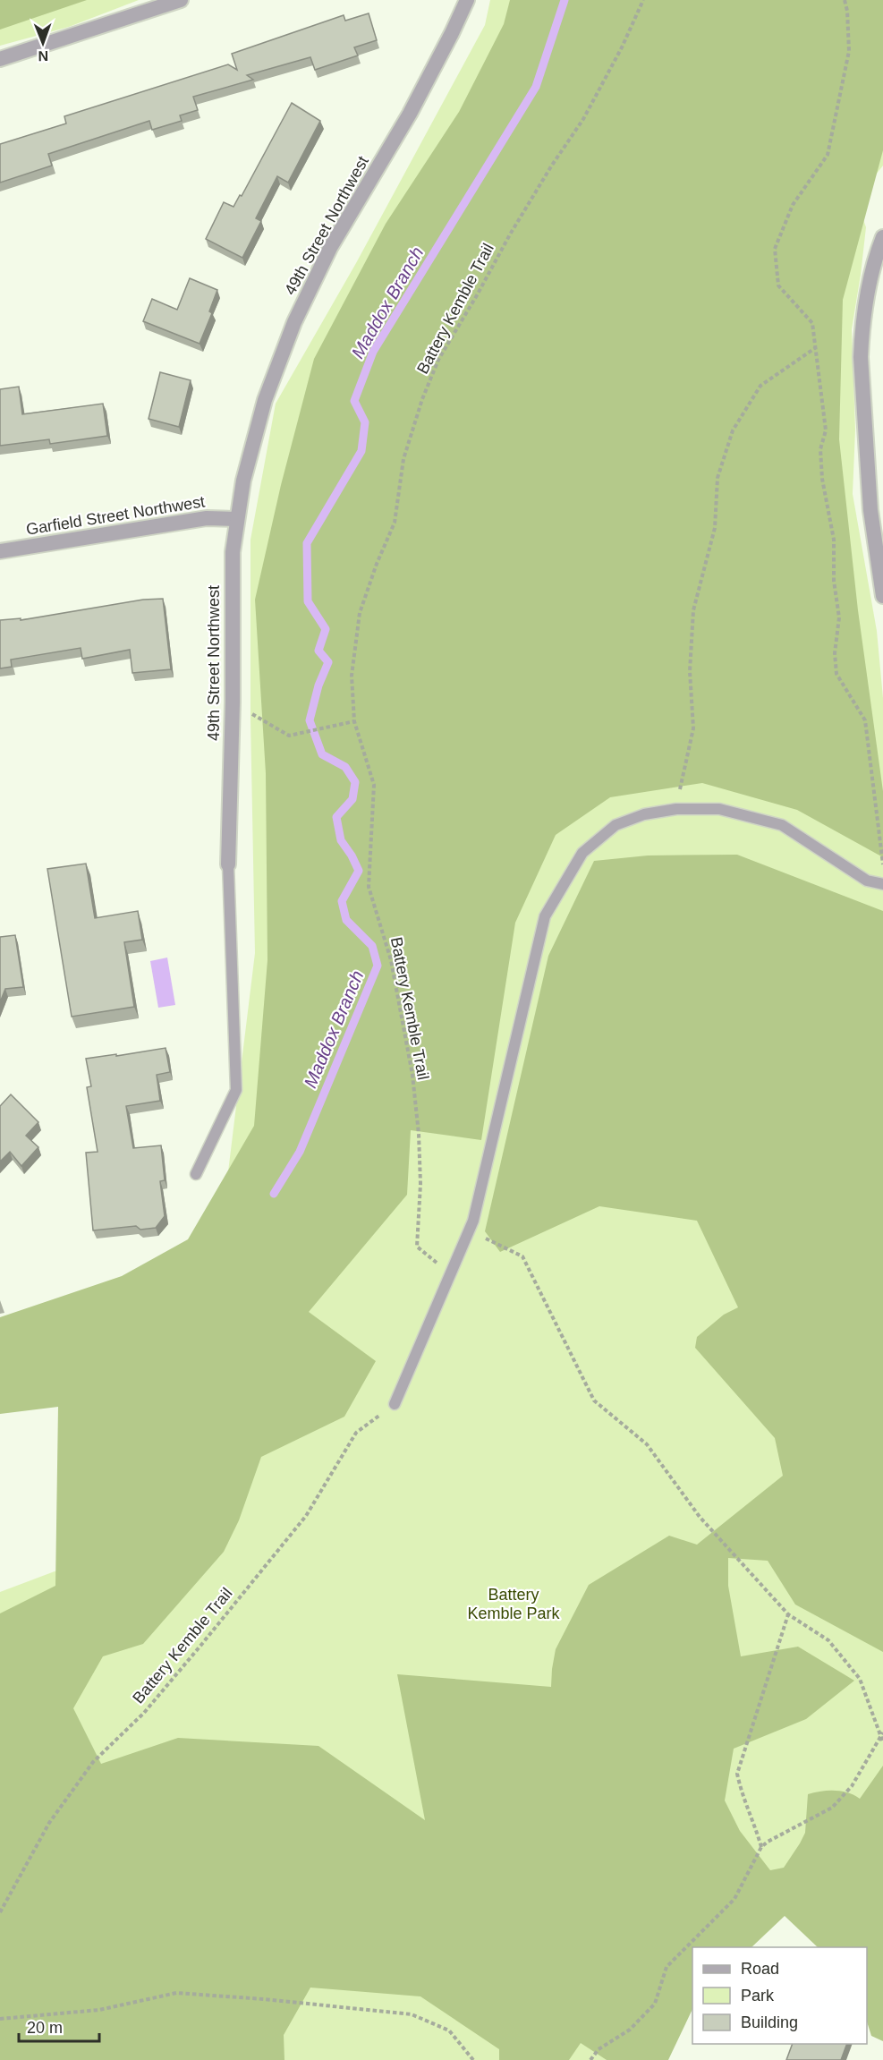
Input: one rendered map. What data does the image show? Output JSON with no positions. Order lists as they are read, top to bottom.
{
  "streets": {
    "street": ["49th Street Northwest", "Garfield Street Northwest"],
    "path": ["Battery Kemble Trail"]
  },
  "crossings": [
    ["49th Street Northwest", "Garfield Street Northwest"]
  ],
  "water": ["Maddox Branch"],
  "parks": ["Battery Kemble Park"],
  "legend": ["Road", "Park", "Building"],
  "scale_bar": "20 m",
  "north": "bottom"
}
